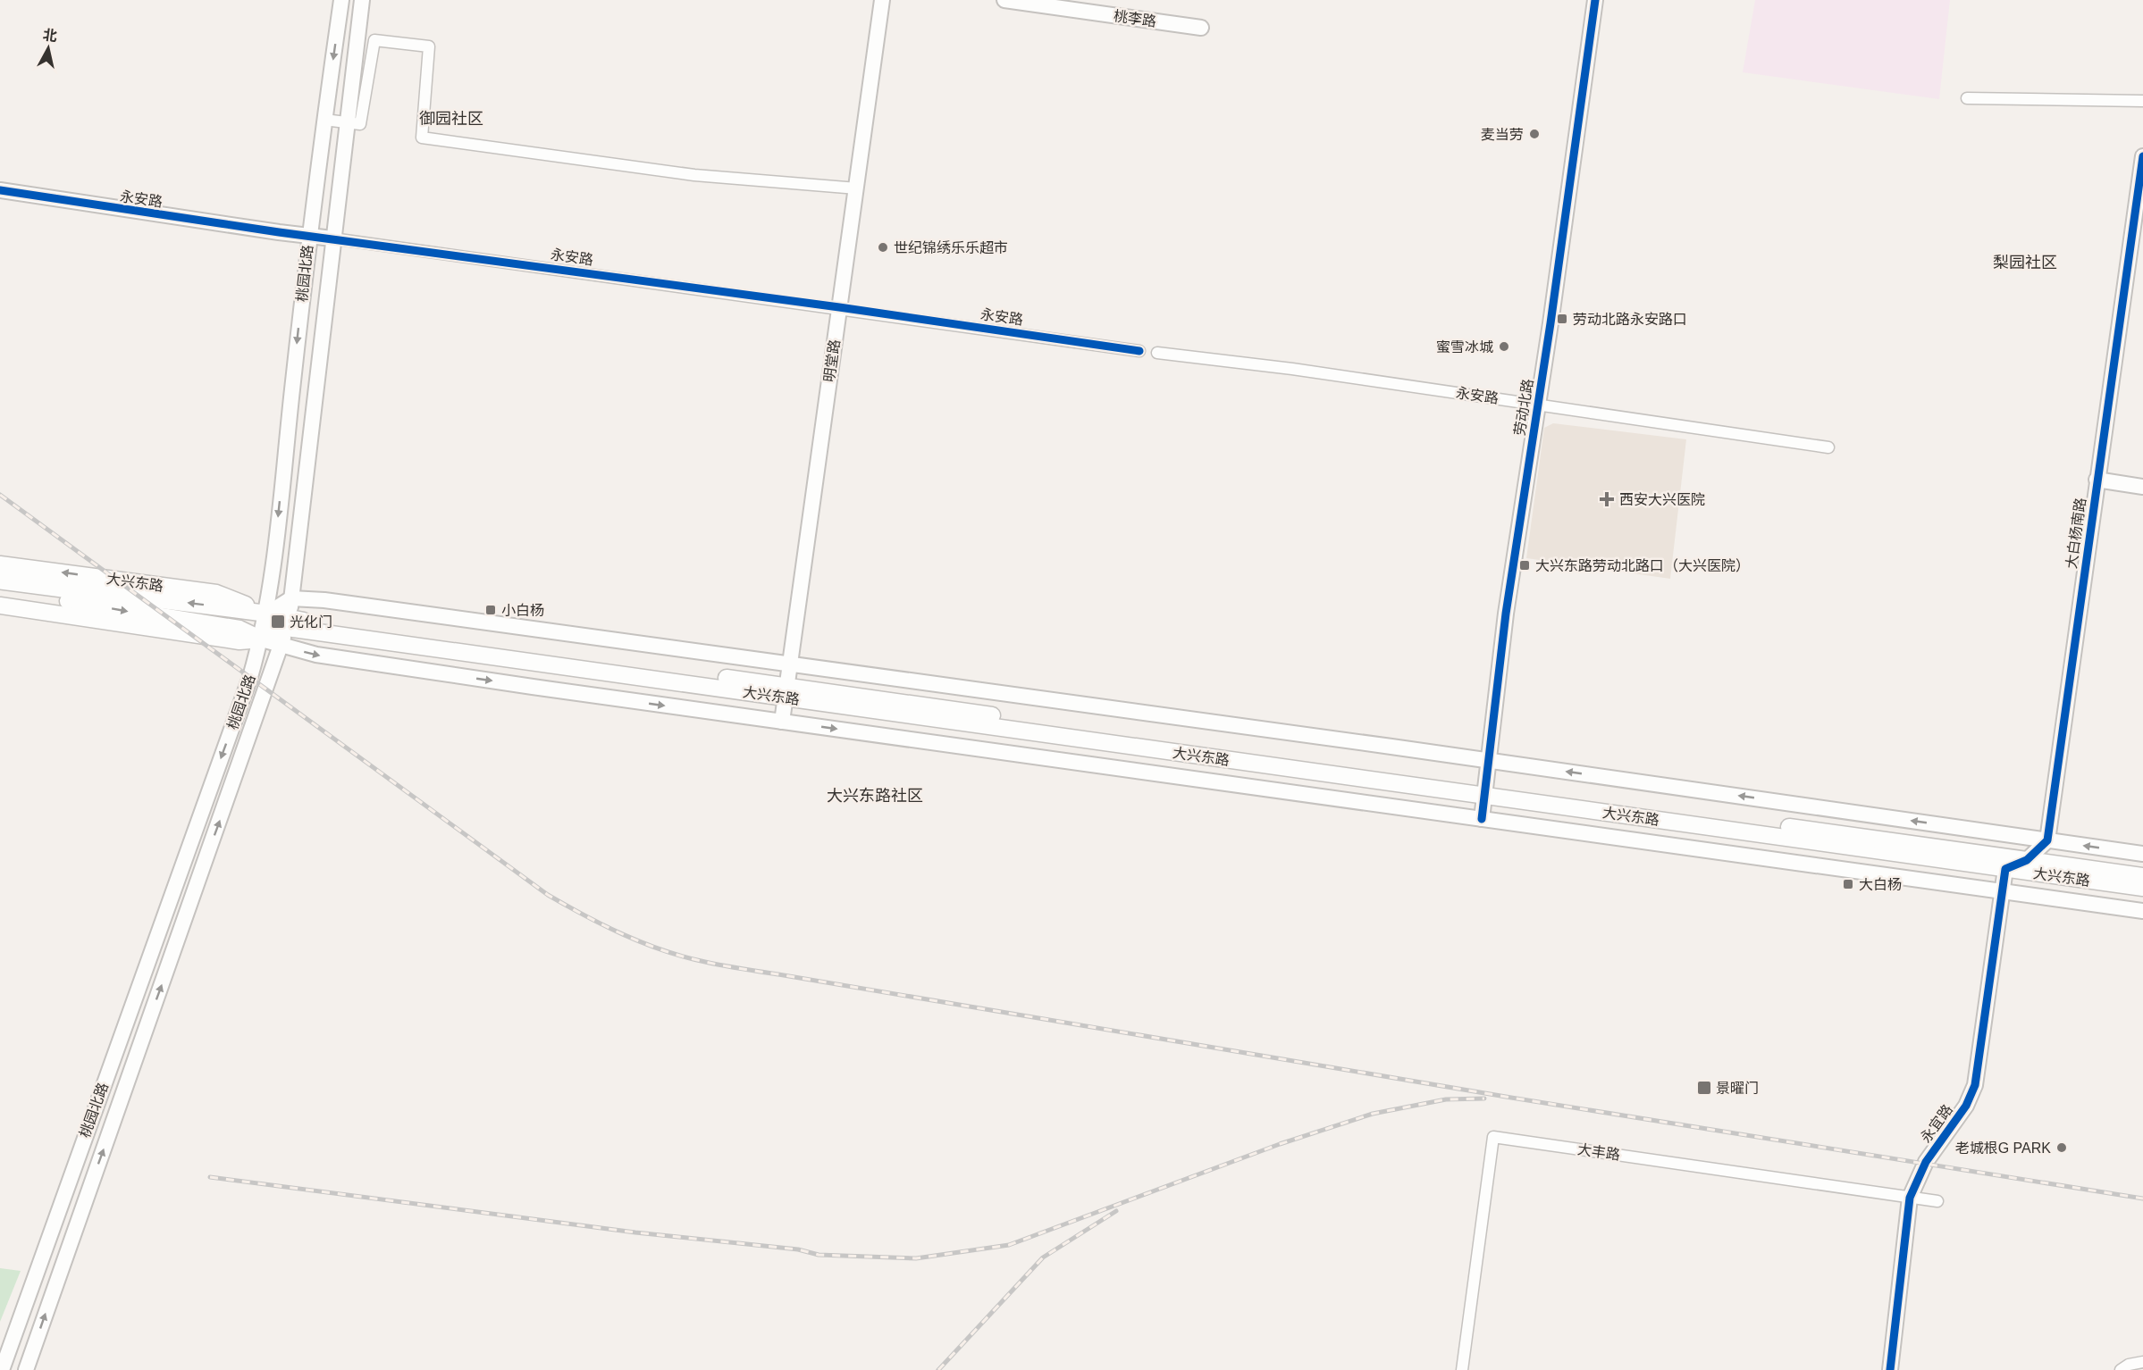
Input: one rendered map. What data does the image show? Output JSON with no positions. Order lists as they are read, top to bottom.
{
  "streets": {
    "main road": [
      "桃李路",
      "永安路",
      "桃园北路",
      "明堂路",
      "劳动北路",
      "大白杨南路",
      "大兴东路",
      "永宜路"
    ],
    "street": ["大丰路"]
  },
  "crossings": [
    ["永安路", "桃园北路"],
    ["永安路", "明堂路"],
    ["永安路", "劳动北路"],
    ["桃园北路", "大兴东路"],
    ["明堂路", "大兴东路"],
    ["劳动北路", "大兴东路"],
    ["永宜路", "大丰路"]
  ],
  "districts": ["御园社区", "梨园社区", "大兴东路社区"],
  "places": {
    "other": [
      "麦当劳",
      "世纪锦绣乐乐超市",
      "蜜雪冰城",
      "老城根G PARK"
    ],
    "transit": [
      "劳动北路永安路口",
      "大兴东路劳动北路口（大兴医院）",
      "小白杨",
      "光化门",
      "大白杨",
      "景曜门"
    ],
    "health": ["西安大兴医院"]
  },
  "north": "top"
}
